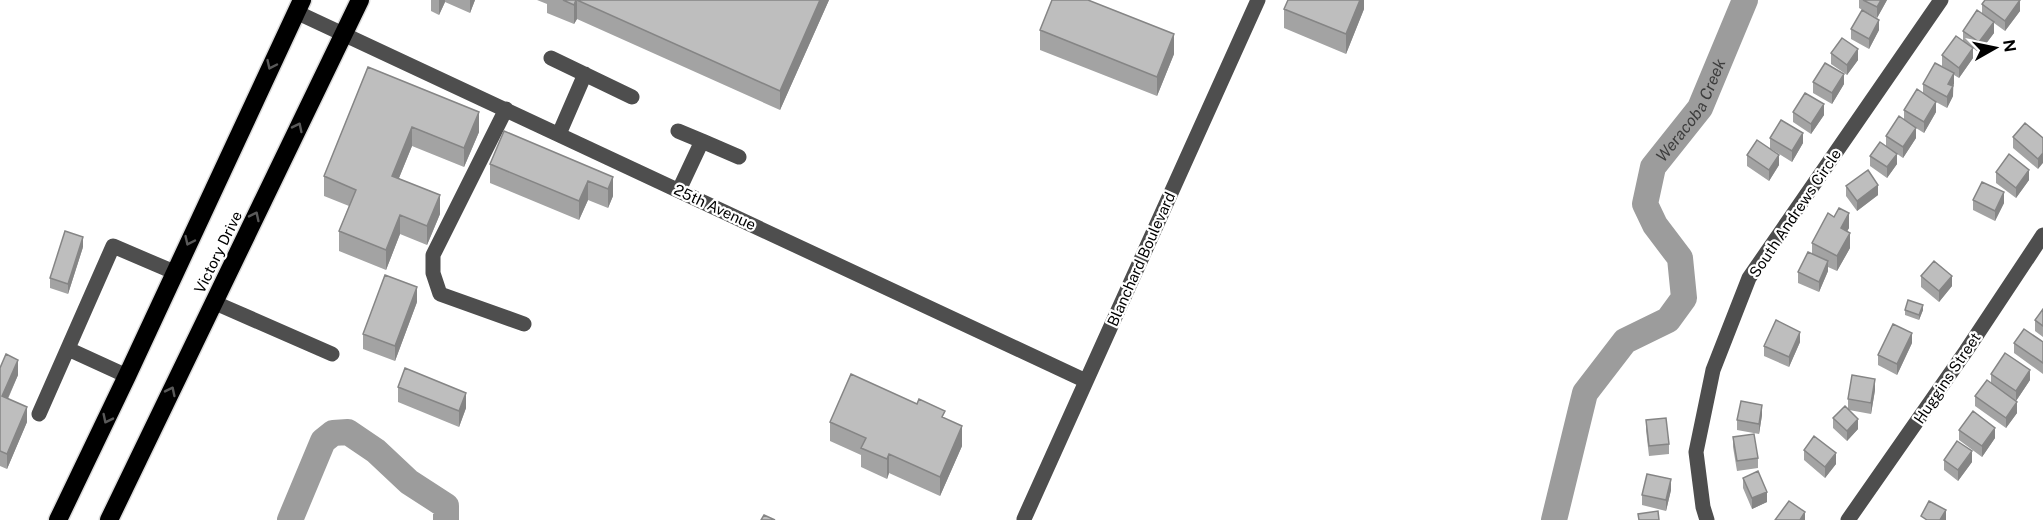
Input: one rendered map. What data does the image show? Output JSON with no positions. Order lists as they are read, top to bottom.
{
  "streets": {
    "highway": ["Victory Drive"],
    "street": [
      "25th Avenue",
      "South Andrews Circle",
      "Blanchard Boulevard",
      "Huggins Street"
    ]
  },
  "crossings": [
    ["25th Avenue", "Victory Drive"],
    ["25th Avenue", "Blanchard Boulevard"]
  ],
  "water": ["Weracoba Creek"],
  "north": "right"
}
